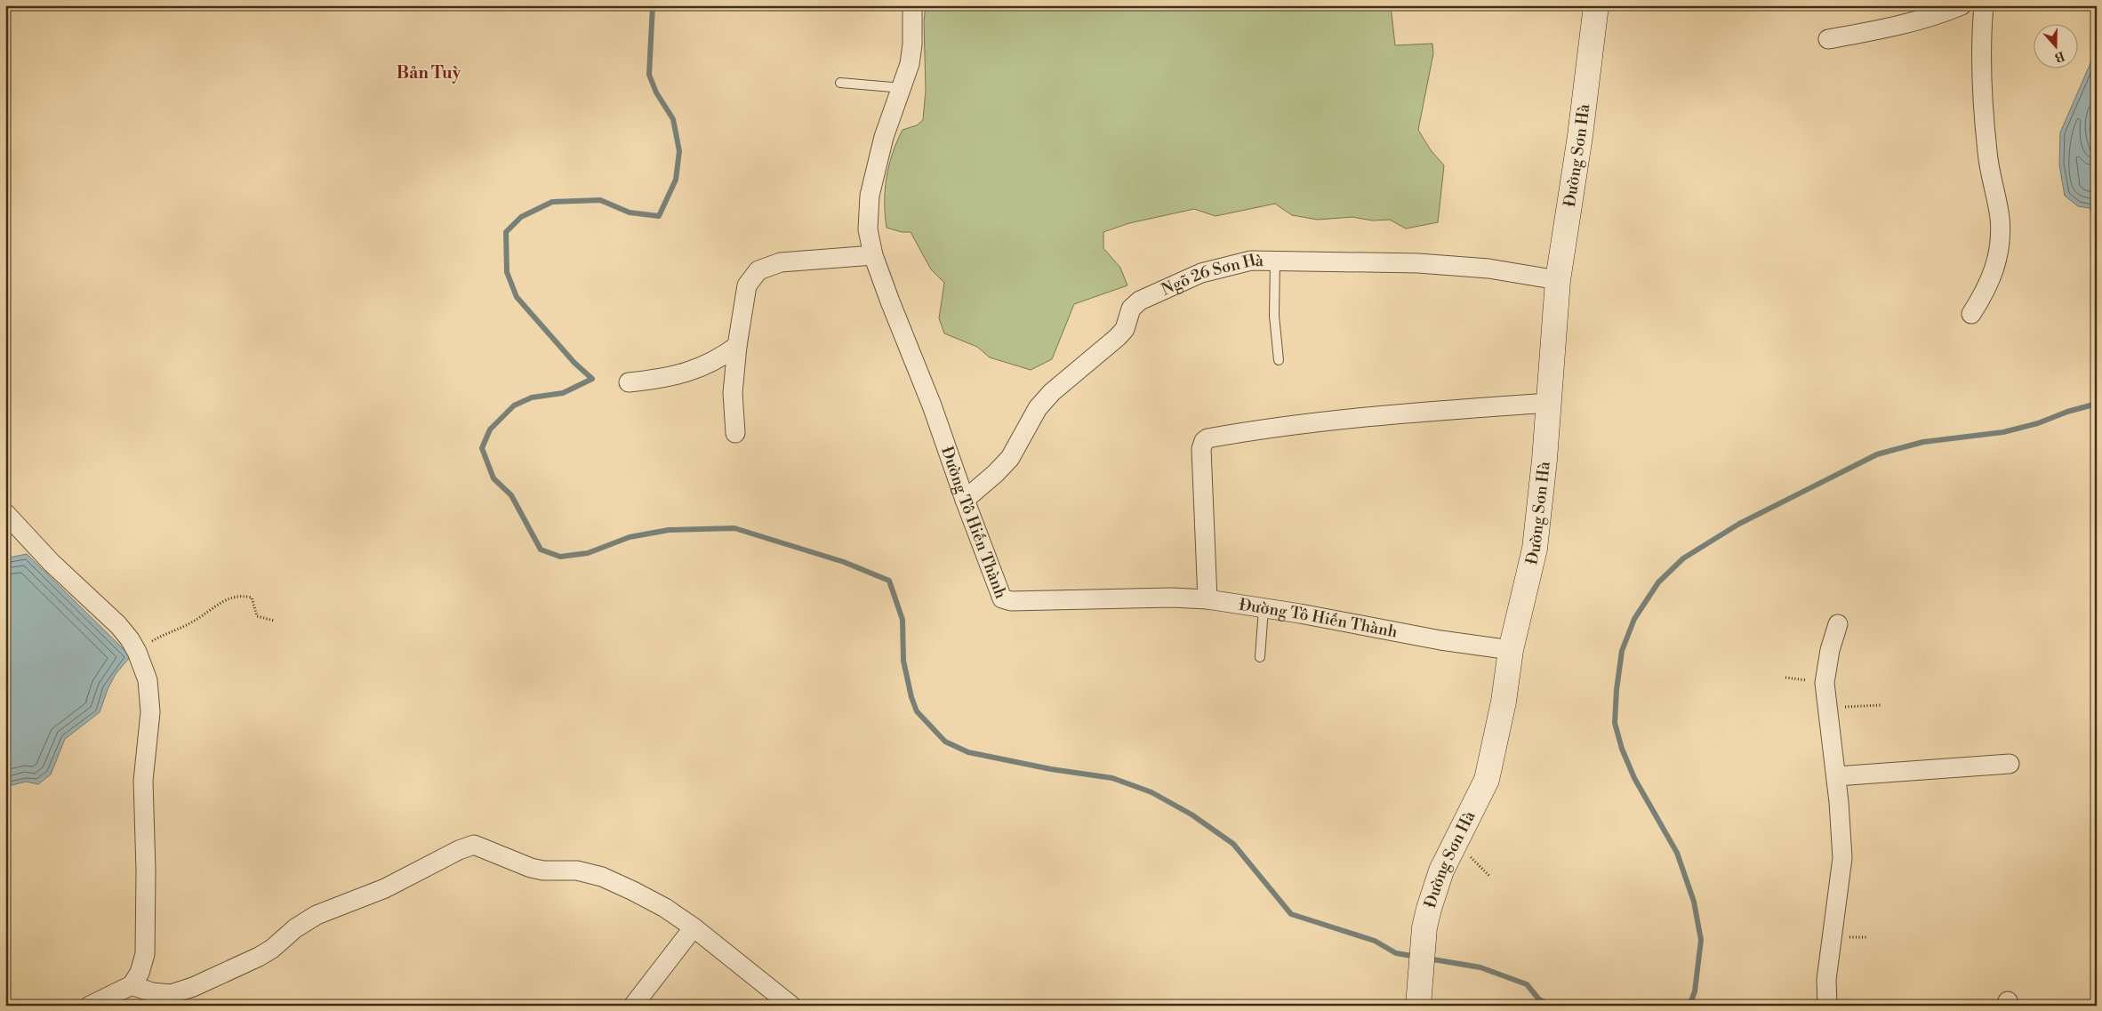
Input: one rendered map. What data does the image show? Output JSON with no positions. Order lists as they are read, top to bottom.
{
  "streets": {
    "street": ["Đường Sơn Hà", "Ngõ 26 Sơn Hà", "Đường Tô Hiến Thành"]
  },
  "crossings": [
    ["Đường Sơn Hà", "Ngõ 26 Sơn Hà"],
    ["Đường Sơn Hà", "Đường Tô Hiến Thành"],
    ["Ngõ 26 Sơn Hà", "Đường Tô Hiến Thành"]
  ],
  "districts": ["Bản Tuỳ"],
  "north": "bottom"
}
